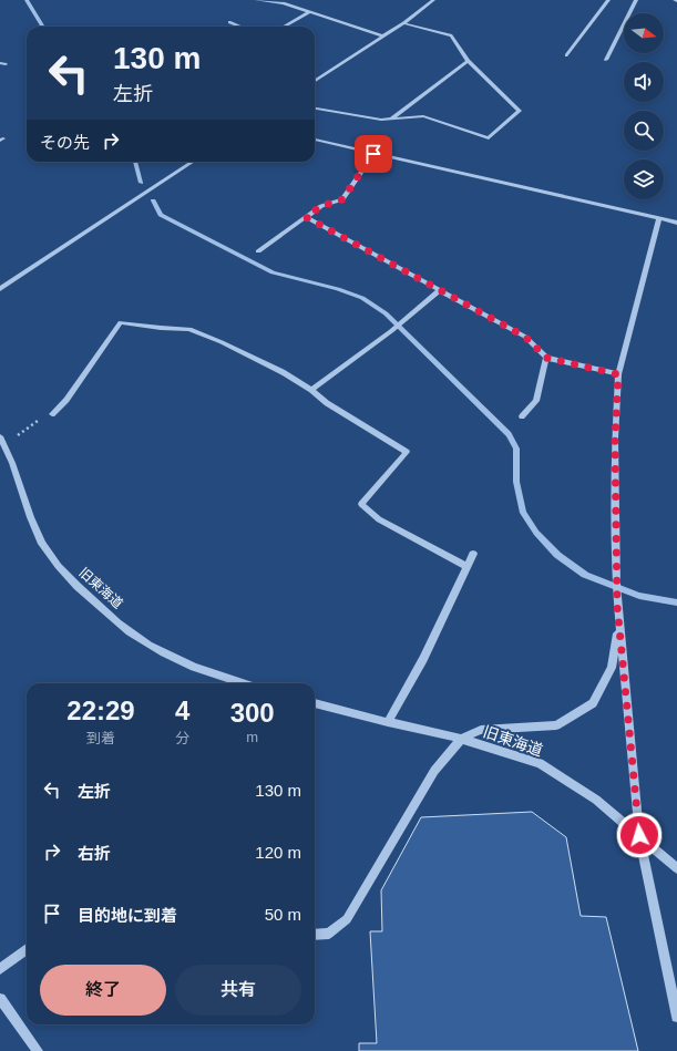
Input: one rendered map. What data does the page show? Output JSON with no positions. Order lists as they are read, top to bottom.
{
  "streets": {
    "street": ["旧東海道"]
  },
  "north": "right",
  "page": {
    "turn": ["130 m", "左折"],
    "then": "その先",
    "eta": [
      "22:29",
      "到着",
      "4",
      "分",
      "300",
      "m"
    ],
    "list": [
      {
        "name": "左折",
        "value": "130 m"
      },
      {
        "name": "右折",
        "value": "120 m"
      },
      {
        "name": "目的地に到着",
        "value": "50 m"
      }
    ],
    "buttons": ["終了", "共有"]
  }
}
